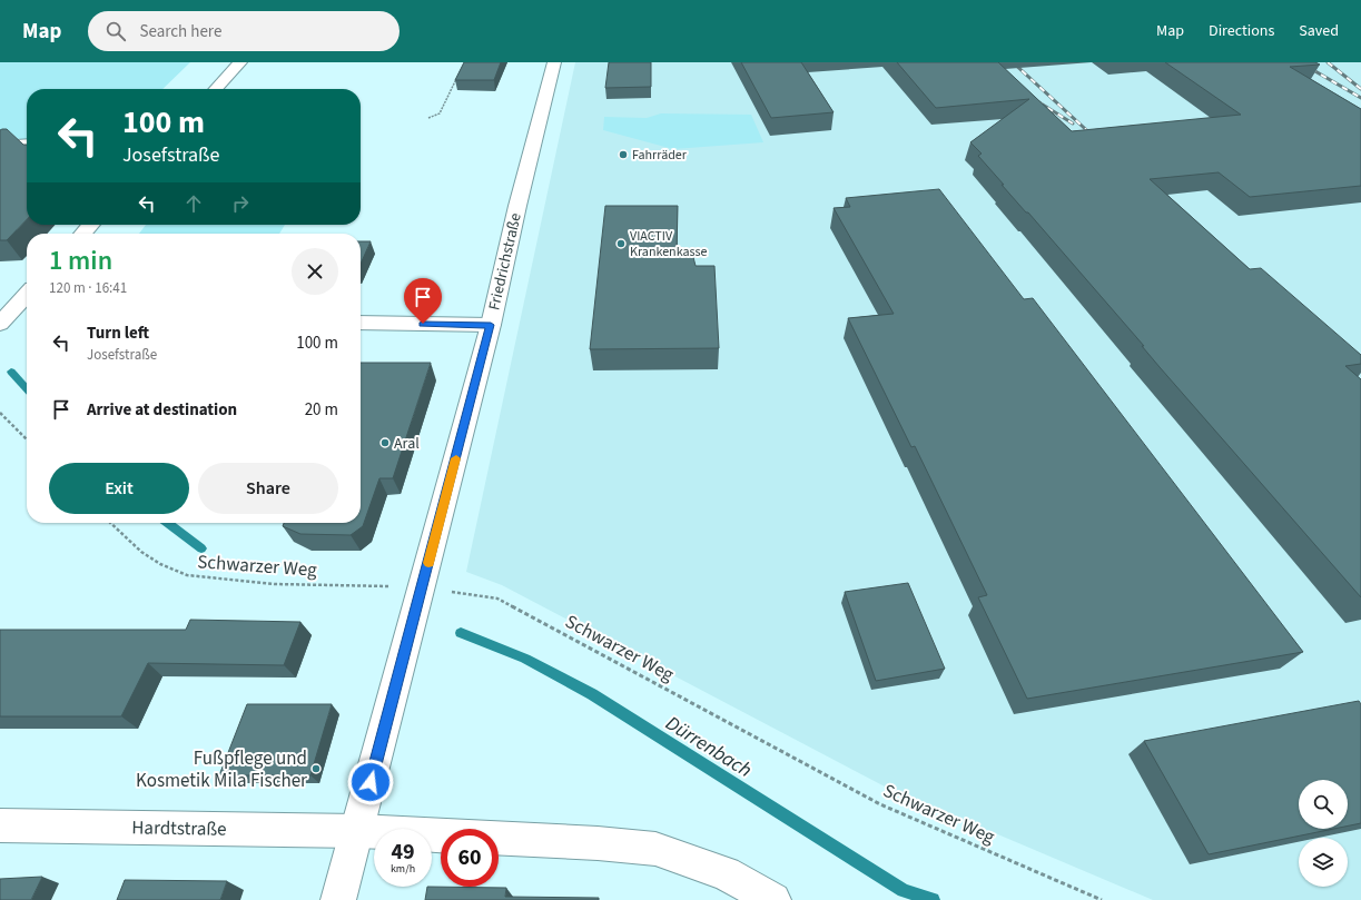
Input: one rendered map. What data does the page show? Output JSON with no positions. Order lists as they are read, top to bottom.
{
  "streets": {
    "main road": ["Friedrichstraße", "Hardtstraße"],
    "path": ["Schwarzer Weg"]
  },
  "crossings": [
    ["Friedrichstraße", "Schwarzer Weg"],
    ["Friedrichstraße", "Hardtstraße"]
  ],
  "water": ["Dürrenbach"],
  "places": [
    "Fahrräder",
    "VIACTIV Krankenkasse",
    "Aral",
    "Fußpflege und Kosmetik Mila Fischer"
  ],
  "page": {
    "header": "Map",
    "search": "Search here",
    "nav": ["Map", "Directions", "Saved"],
    "turn": ["100 m", "Josefstraße"],
    "heading": ["1 min", "120 m · 16:41"],
    "list": [
      {
        "name": "Turn left",
        "note": "Josefstraße",
        "value": "100 m"
      },
      {
        "name": "Arrive at destination",
        "value": "20 m"
      }
    ],
    "buttons": ["Exit", "Share"],
    "speed": "49 km/h",
    "limit": "60"
  }
}
